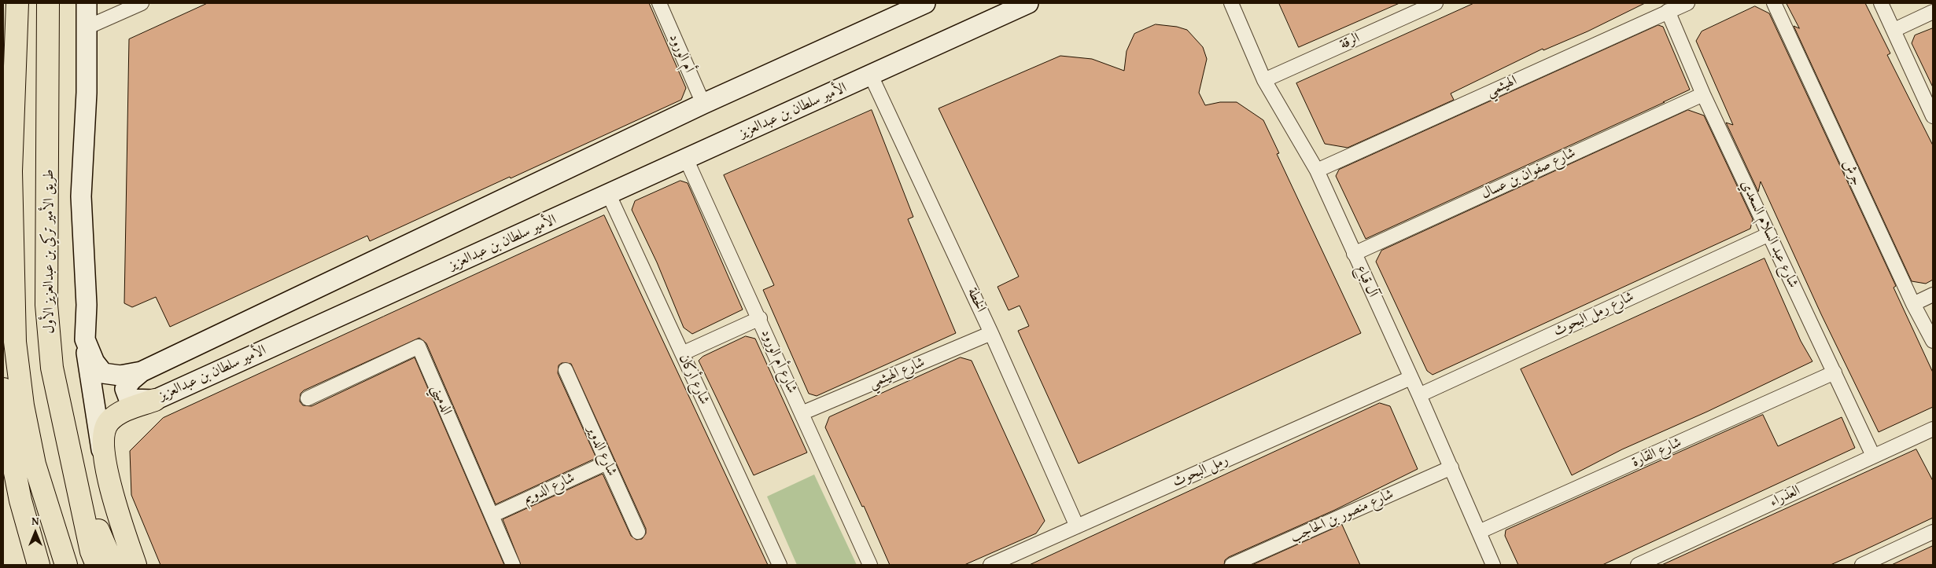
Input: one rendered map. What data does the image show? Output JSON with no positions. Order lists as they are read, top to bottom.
{
  "streets": {
    "main road": ["طريق الأمير تركي بن عبدالعزيز الأول"],
    "street": [
      "الرقة",
      "أم الورود",
      "الهيثمي",
      "الأمير سلطان بن عبدالعزيز",
      "جرش",
      "شارع صفوان بن عسال",
      "شارع عبد السلام السعدي",
      "آل قباع",
      "الخطة",
      "شارع رمل البحوث",
      "شارع أم الورود",
      "شارع الهيثمي",
      "شارع أركان",
      "الدميني",
      "شارع الدوير",
      "شارع القارة",
      "رمل البحوث",
      "شارع الدويم",
      "العذراء",
      "شارع منصور بن الحاجب"
    ]
  },
  "crossings": [
    ["الرقة", "آل قباع"],
    ["أم الورود", "الأمير سلطان بن عبدالعزيز"],
    ["الهيثمي", "شارع عبد السلام السعدي"],
    ["الهيثمي", "آل قباع"],
    ["الأمير سلطان بن عبدالعزيز", "الخطة"],
    ["الأمير سلطان بن عبدالعزيز", "شارع أم الورود"],
    ["الأمير سلطان بن عبدالعزيز", "شارع أركان"],
    ["شارع صفوان بن عسال", "شارع عبد السلام السعدي"],
    ["شارع صفوان بن عسال", "آل قباع"],
    ["شارع عبد السلام السعدي", "شارع رمل البحوث"],
    ["شارع عبد السلام السعدي", "شارع القارة"],
    ["شارع عبد السلام السعدي", "العذراء"],
    ["آل قباع", "شارع رمل البحوث"],
    ["آل قباع", "شارع القارة"],
    ["آل قباع", "رمل البحوث"],
    ["آل قباع", "شارع منصور بن الحاجب"],
    ["الخطة", "شارع الهيثمي"],
    ["الخطة", "رمل البحوث"],
    ["شارع أم الورود", "شارع الهيثمي"],
    ["الدميني", "شارع الدويم"],
    ["شارع الدوير", "شارع الدويم"]
  ],
  "north": "top"
}
